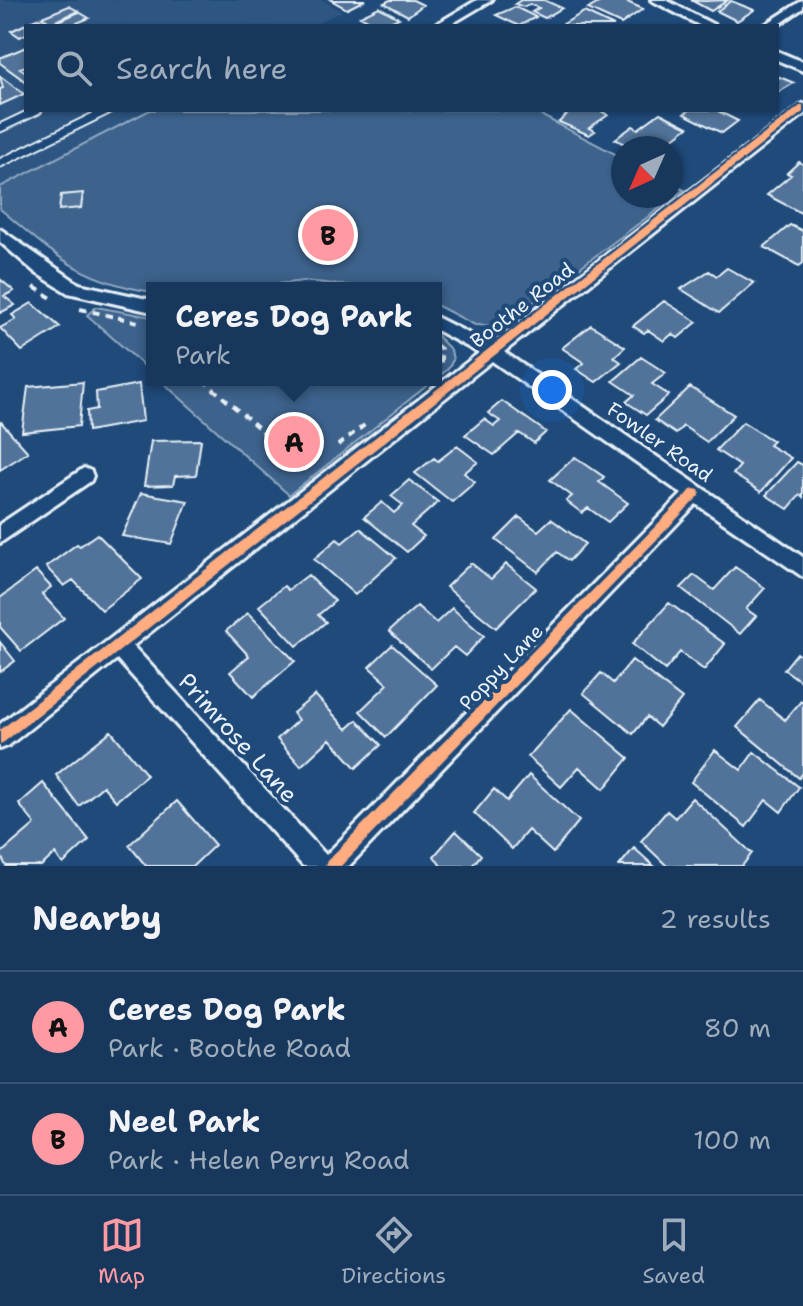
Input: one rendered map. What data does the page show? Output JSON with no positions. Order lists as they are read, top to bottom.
{
  "streets": {
    "street": [
      "Boothe Road",
      "Fowler Road",
      "Poppy Lane",
      "Primrose Lane"
    ]
  },
  "crossings": [
    ["Boothe Road", "Fowler Road"],
    ["Boothe Road", "Primrose Lane"],
    ["Fowler Road", "Poppy Lane"]
  ],
  "north": "bottom left",
  "page": {
    "search": "Search here",
    "pins": ["B", "A"],
    "popup": ["Ceres Dog Park", "Park"],
    "heading": ["Nearby", "2 results"],
    "list": [
      {
        "mark": "A",
        "name": "Ceres Dog Park",
        "note": "Park · Boothe Road",
        "value": "80 m"
      },
      {
        "mark": "B",
        "name": "Neel Park",
        "note": "Park · Helen Perry Road",
        "value": "100 m"
      }
    ],
    "nav": ["Map", "Directions", "Saved"]
  }
}
